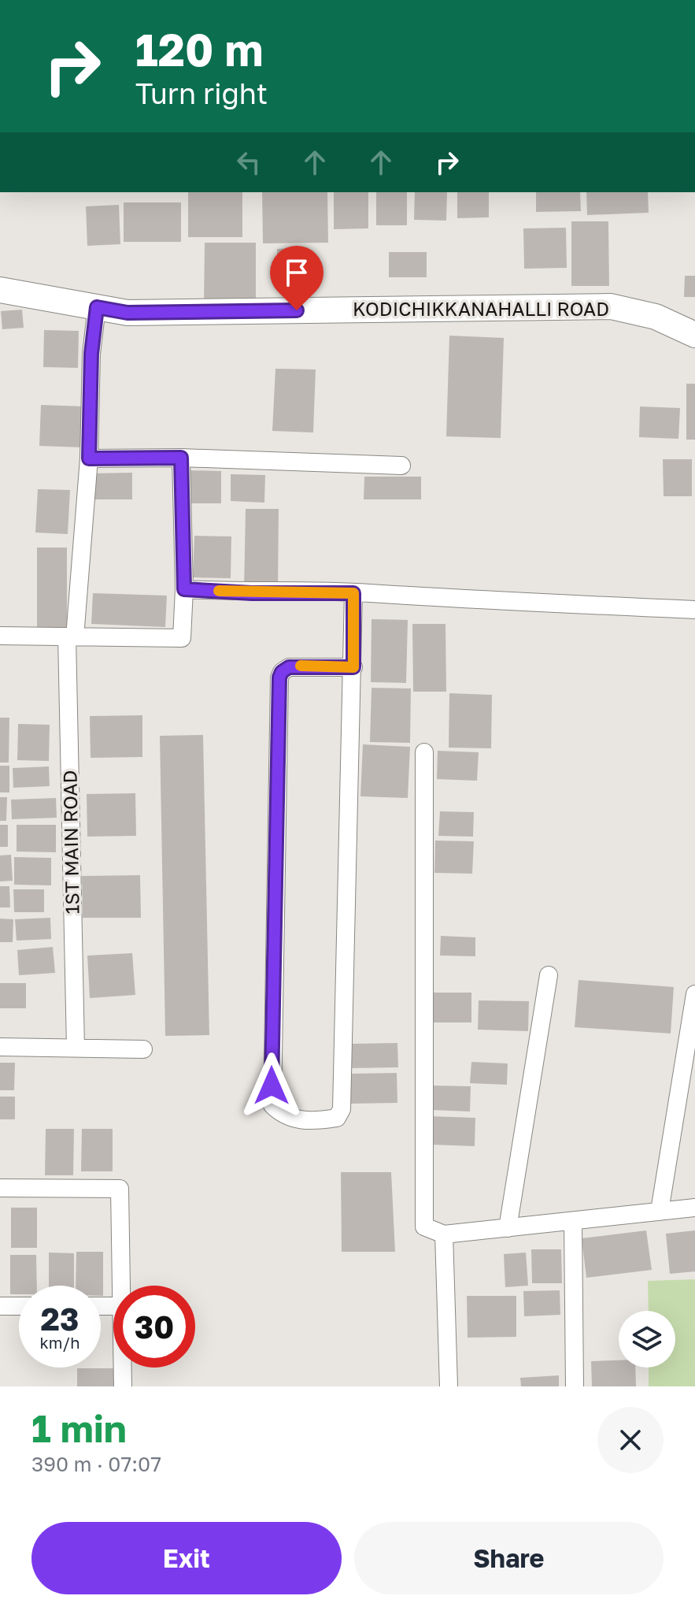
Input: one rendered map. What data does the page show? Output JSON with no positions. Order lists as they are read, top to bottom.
{
  "streets": {
    "street": ["KODICHIKKANAHALLI ROAD", "1ST MAIN ROAD"]
  },
  "crossings": [
    ["KODICHIKKANAHALLI ROAD", "1ST MAIN ROAD"]
  ],
  "page": {
    "turn": ["120 m", "Turn right"],
    "speed": "23 km/h",
    "limit": "30",
    "heading": ["1 min", "390 m · 07:07"],
    "buttons": ["Exit", "Share"]
  }
}
